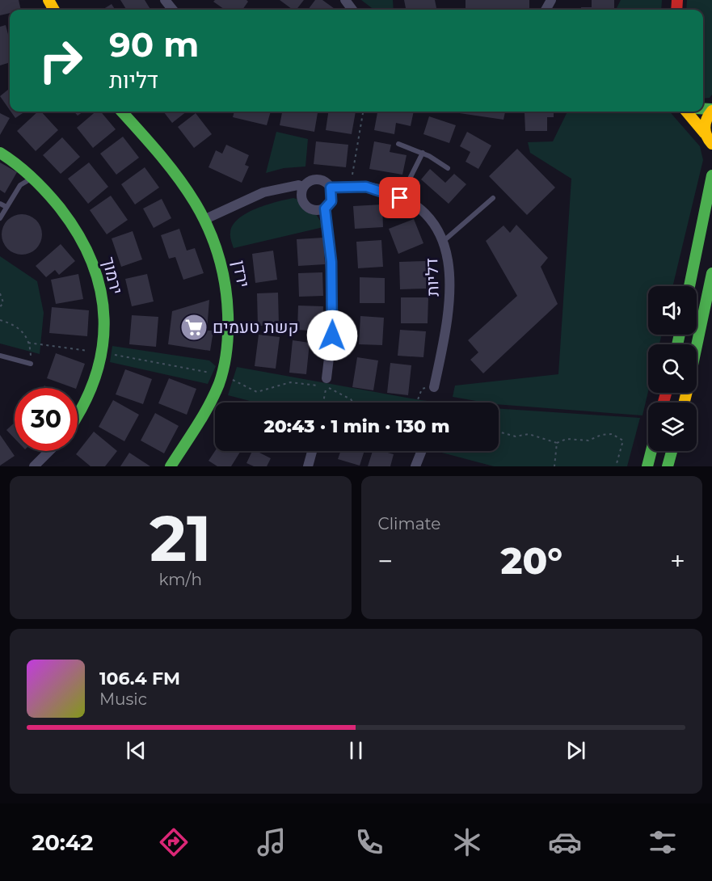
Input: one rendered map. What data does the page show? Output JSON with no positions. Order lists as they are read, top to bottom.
{
  "streets": {
    "street": ["ירדן", "ירמוך", "דליות"]
  },
  "places": {
    "supermarket": ["קשת טעמים"]
  },
  "page": {
    "turn": ["90 m", "דליות"],
    "limit": "30",
    "trip": "20:43 · 1 min · 130 m",
    "tile": [
      ["21", "km/h"],
      "Climate"
    ],
    "heat": ["−", "20°", "+"],
    "song": ["106.4 FM", "Music"],
    "tabs": "20:42"
  }
}
